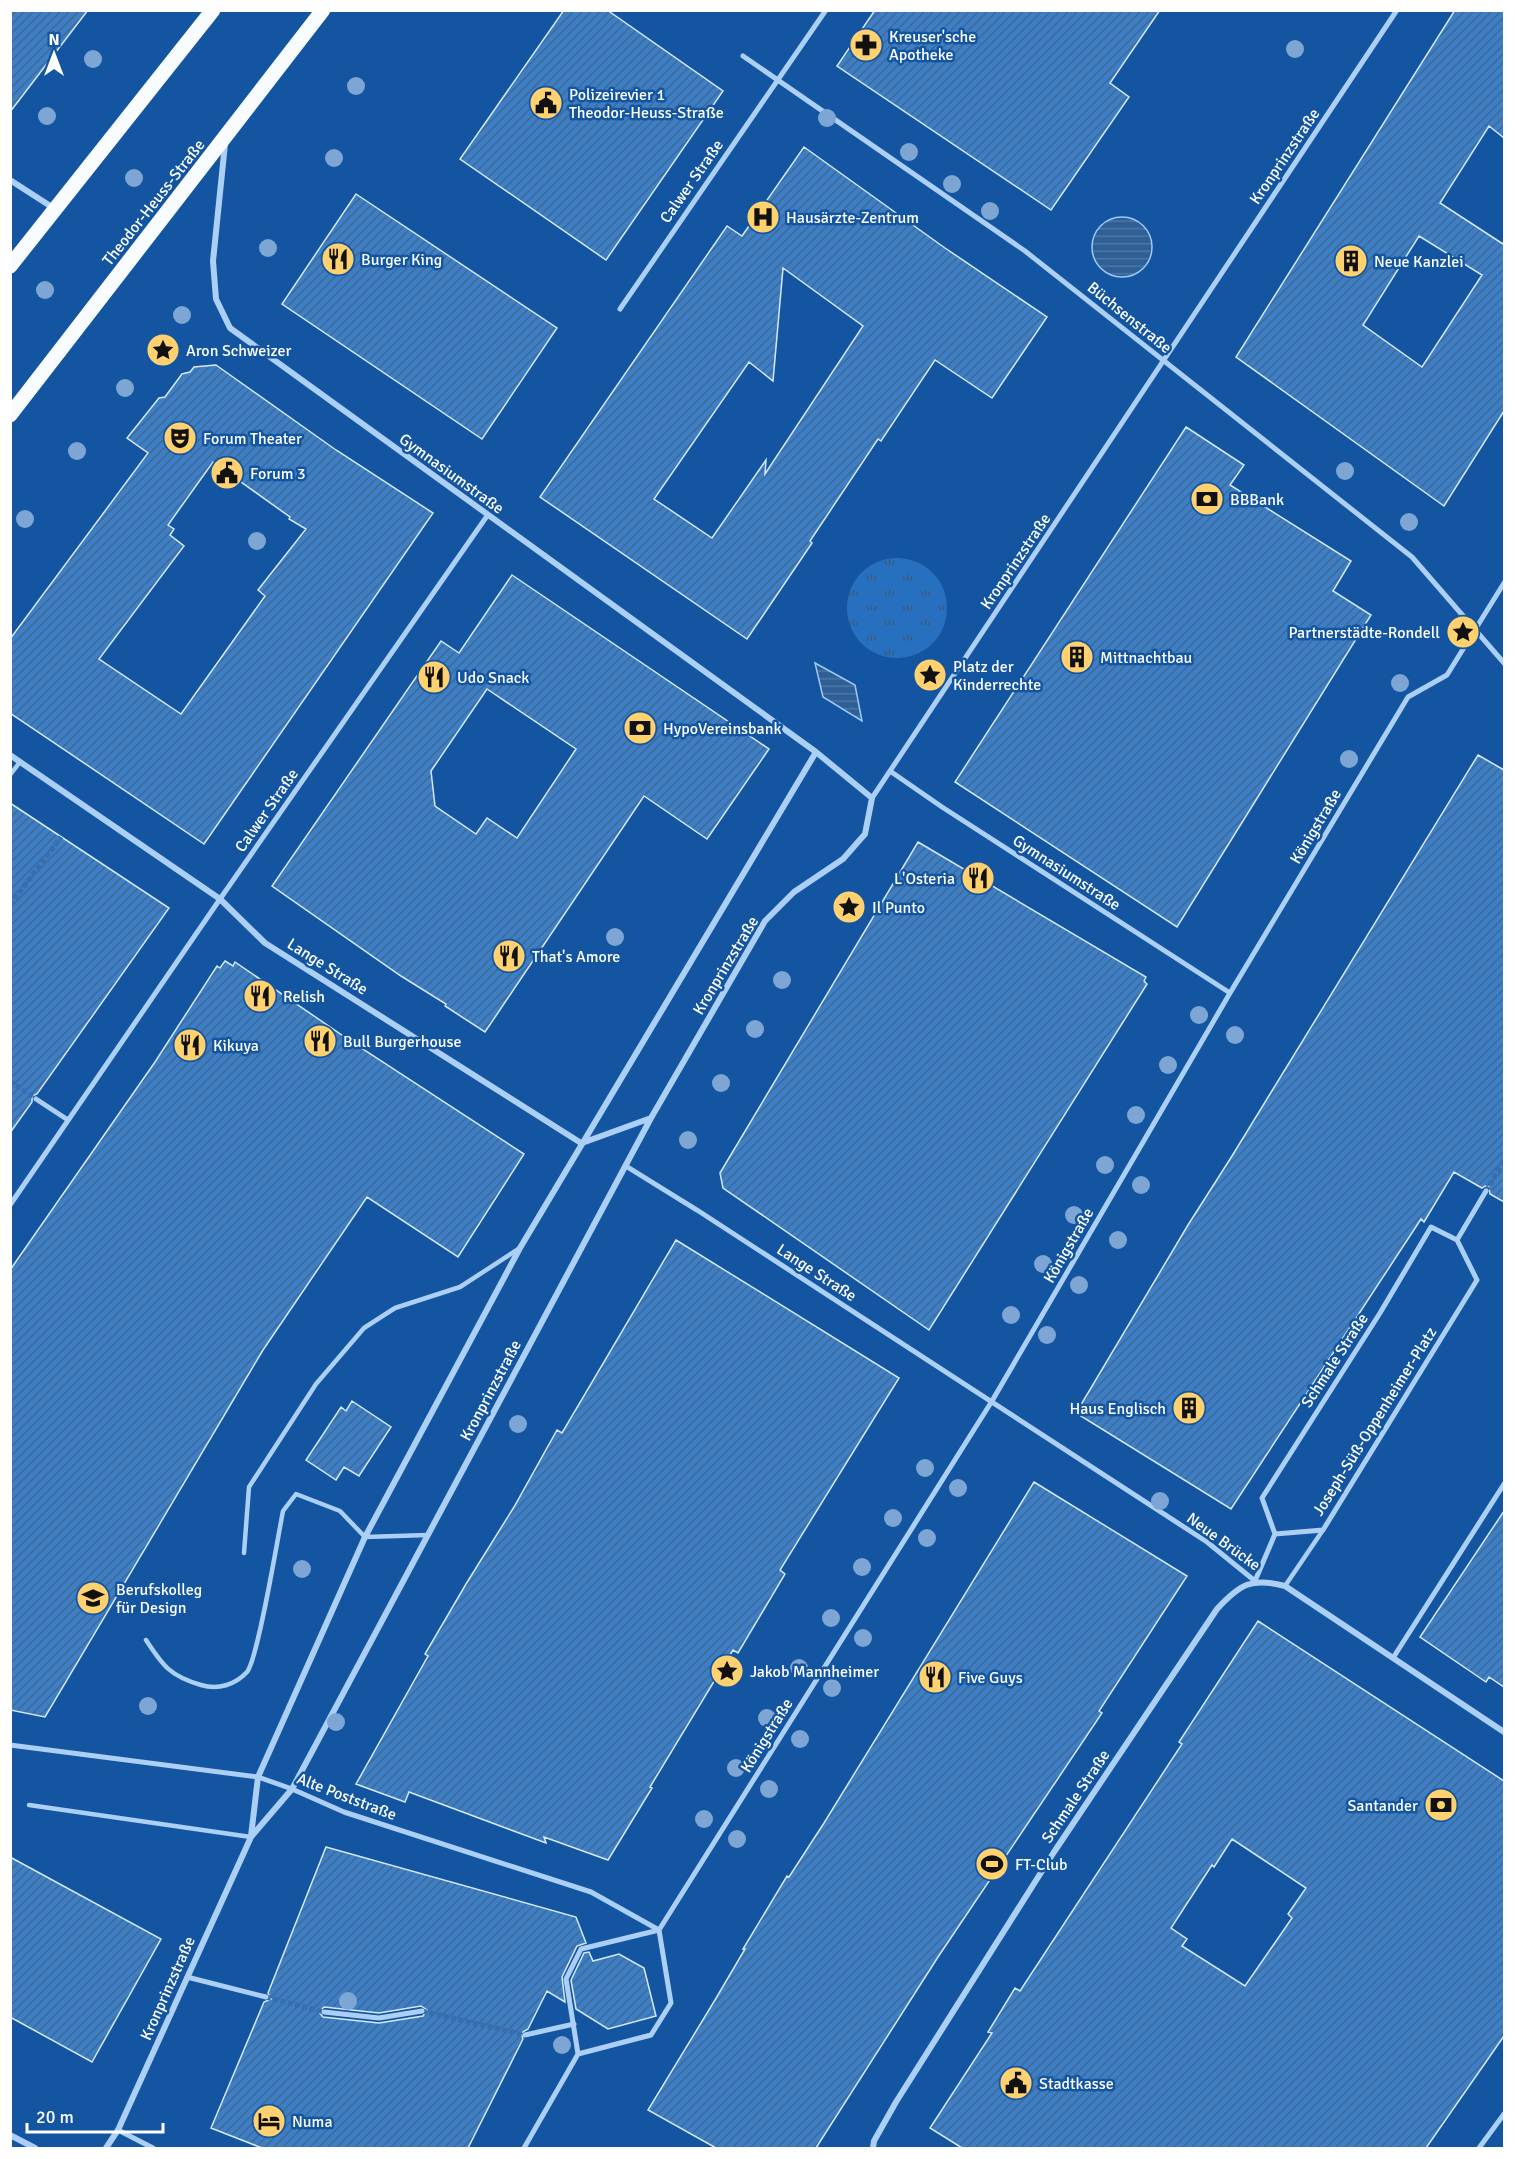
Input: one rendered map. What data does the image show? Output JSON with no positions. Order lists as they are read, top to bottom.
{
  "streets": {
    "main road": ["Theodor-Heuss-Straße"],
    "street": [
      "Kronprinzstraße",
      "Calwer Straße",
      "Büchsenstraße",
      "Gymnasiumstraße",
      "Königstraße",
      "Lange Straße",
      "Schmale Straße",
      "Joseph-Süß-Oppenheimer-Platz",
      "Neue Brücke",
      "Alte Poststraße"
    ]
  },
  "crossings": [
    ["Kronprinzstraße", "Büchsenstraße"],
    ["Kronprinzstraße", "Gymnasiumstraße"],
    ["Kronprinzstraße", "Lange Straße"],
    ["Kronprinzstraße", "Alte Poststraße"],
    ["Calwer Straße", "Büchsenstraße"],
    ["Calwer Straße", "Gymnasiumstraße"],
    ["Calwer Straße", "Lange Straße"],
    ["Theodor-Heuss-Straße", "Gymnasiumstraße"],
    ["Büchsenstraße", "Königstraße"],
    ["Gymnasiumstraße", "Königstraße"],
    ["Königstraße", "Lange Straße"],
    ["Königstraße", "Neue Brücke"],
    ["Königstraße", "Alte Poststraße"],
    ["Lange Straße", "Neue Brücke"],
    ["Schmale Straße", "Joseph-Süß-Oppenheimer-Platz"],
    ["Schmale Straße", "Neue Brücke"]
  ],
  "places": {
    "pharmacy": ["Kreuser'sche Apotheke"],
    "public building": ["Polizeirevier 1 Theodor-Heuss-Straße", "Forum 3", "Stadtkasse"],
    "hospital": ["Hausärzte-Zentrum"],
    "restaurant": [
      "Burger King",
      "Udo Snack",
      "L'Osteria",
      "That's Amore",
      "Relish",
      "Bull Burgerhouse",
      "Kikuya",
      "Five Guys"
    ],
    "building": ["Neue Kanzlei", "Mittnachtbau", "Haus Englisch"],
    "place": [
      "Aron Schweizer",
      "Partnerstädte-Rondell",
      "Platz der Kinderrechte",
      "Il Punto",
      "Jakob Mannheimer"
    ],
    "theatre": ["Forum Theater"],
    "bank": ["BBBank", "HypoVereinsbank", "Santander"],
    "school or university": ["Berufskolleg für Design"],
    "sports": ["FT-Club"],
    "hotel": ["Numa"]
  },
  "scale_bar": "20 m",
  "north": "top"
}
